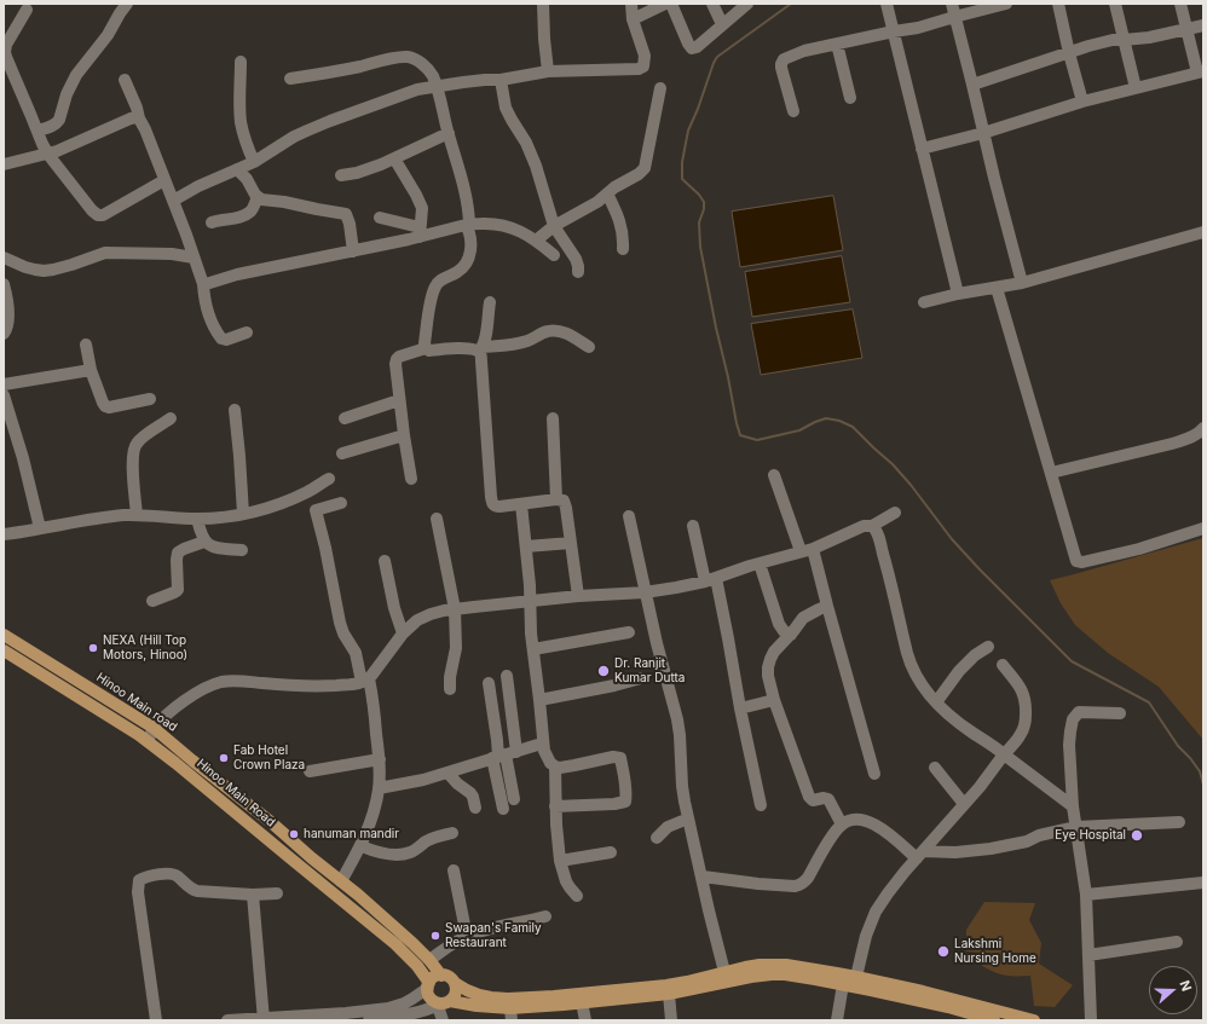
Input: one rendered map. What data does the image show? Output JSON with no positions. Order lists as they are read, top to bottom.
{
  "streets": {
    "main road": ["Hinoo Main road", "Hinoo Main Road"]
  },
  "crossings": [
    ["Hinoo Main road", "Hinoo Main Road"]
  ],
  "places": [
    "NEXA (Hill Top Motors, Hinoo)",
    "Dr. Ranjit Kumar Dutta",
    "Fab Hotel Crown Plaza",
    "hanuman mandir",
    "Eye Hospital",
    "Swapan's Family Restaurant",
    "Lakshmi Nursing Home"
  ],
  "north": "right"
}
